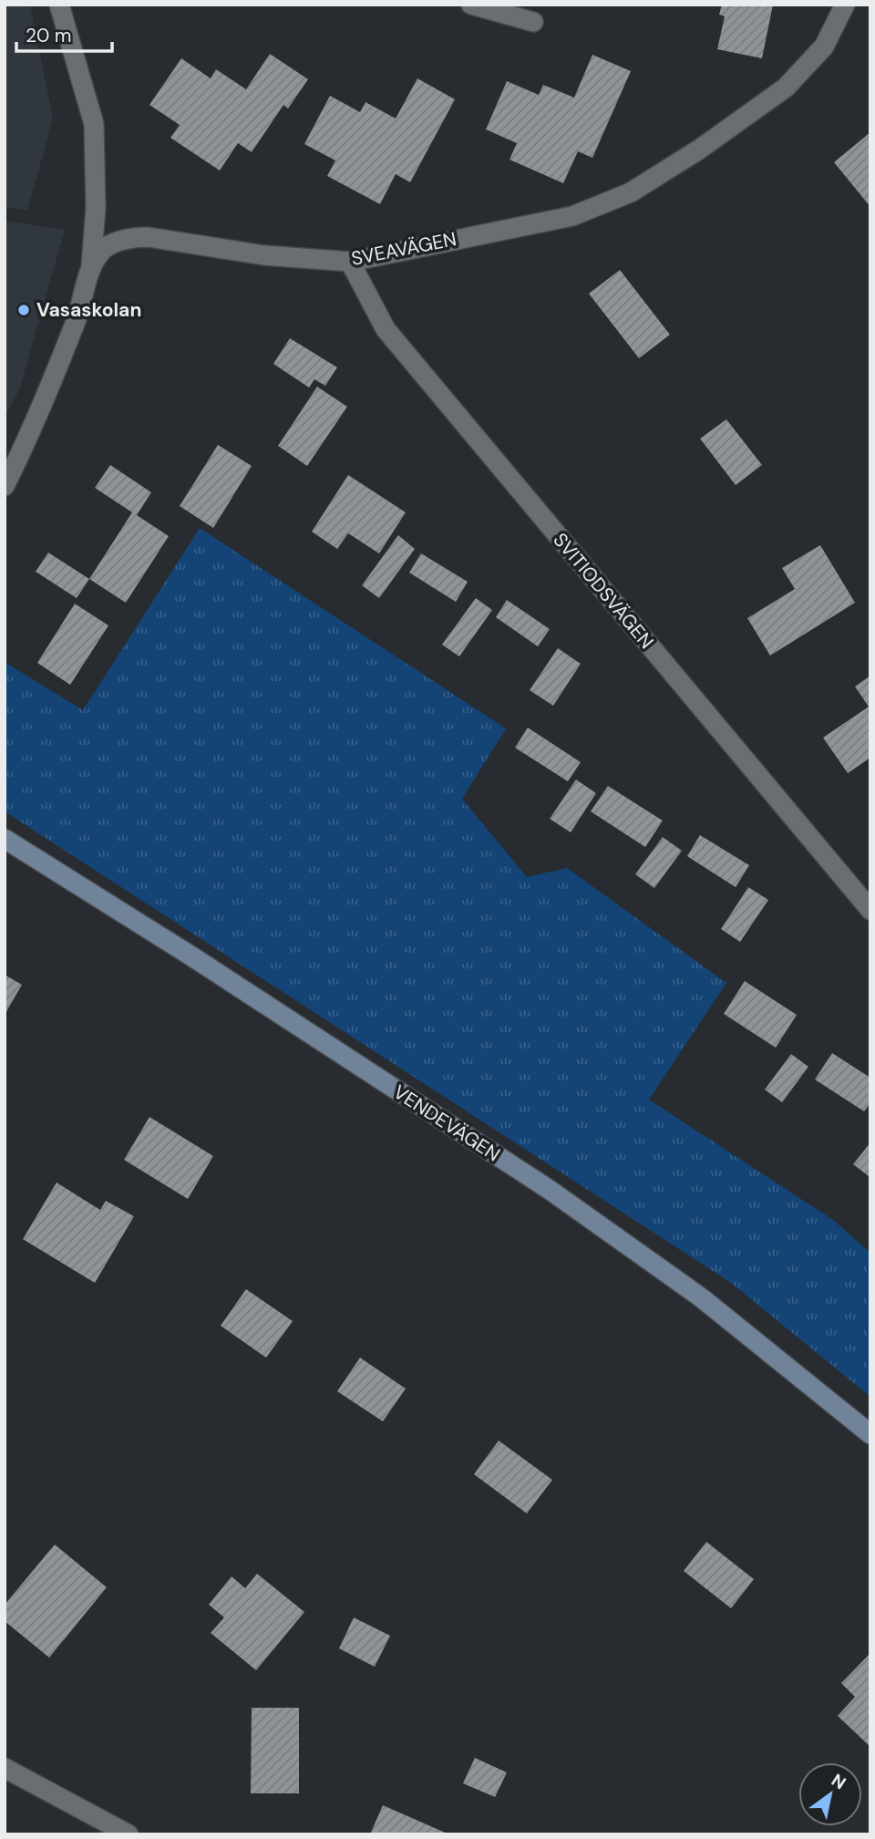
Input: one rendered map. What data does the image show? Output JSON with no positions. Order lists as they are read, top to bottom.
{
  "streets": {
    "street": ["SVEAVÄGEN", "SVITIODSVÄGEN", "VENDEVÄGEN"]
  },
  "crossings": [
    ["SVEAVÄGEN", "SVITIODSVÄGEN"]
  ],
  "places": ["Vasaskolan"],
  "scale_bar": "20 m",
  "north": "top right"
}
